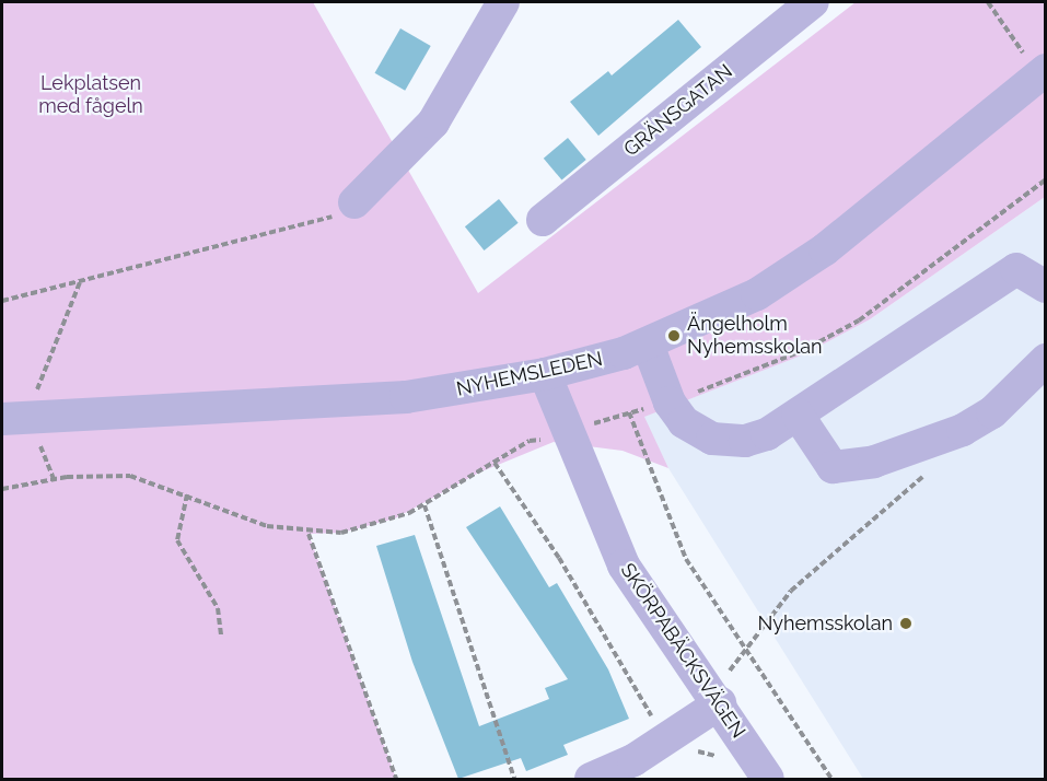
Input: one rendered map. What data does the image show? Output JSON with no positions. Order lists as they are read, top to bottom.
{
  "streets": {
    "street": ["GRÄNSGATAN", "NYHEMSLEDEN", "SKÖRPABÄCKSVÄGEN"]
  },
  "crossings": [
    ["NYHEMSLEDEN", "SKÖRPABÄCKSVÄGEN"]
  ],
  "parks": ["Lekplatsen med fågeln"],
  "places": ["Ängelholm Nyhemsskolan", "Nyhemsskolan"]
}
